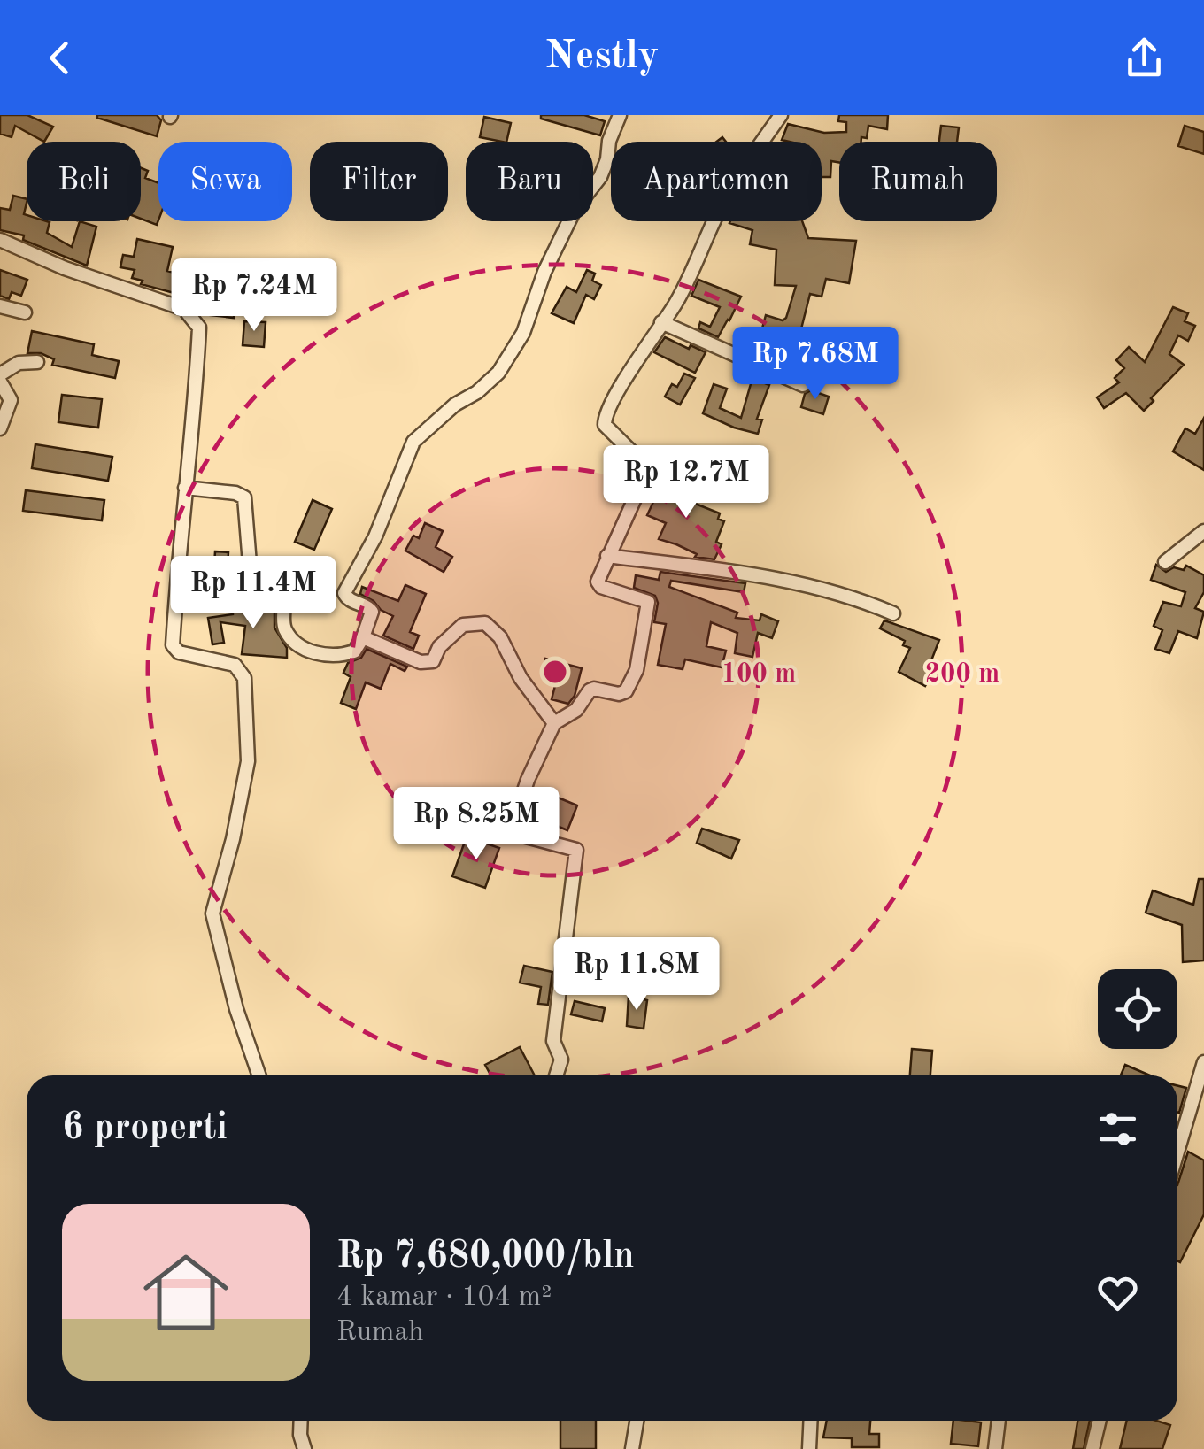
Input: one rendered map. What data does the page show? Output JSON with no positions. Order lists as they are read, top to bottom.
{
  "page": {
    "header": "Nestly",
    "chip": [
      "Beli",
      "Sewa",
      "Filter",
      "Baru",
      "Apartemen",
      "Rumah"
    ],
    "price": [
      "Rp 7.24M",
      "Rp 7.68M",
      "Rp 12.7M",
      "Rp 11.4M",
      "Rp 8.25M",
      "Rp 11.8M"
    ],
    "heading": "6 properti",
    "list": [
      {
        "name": "Rp 7,680,000/bln",
        "note": "4 kamar · 104 m² · Rumah"
      }
    ]
  },
  "rings": ["100 m", "200 m"]
}
